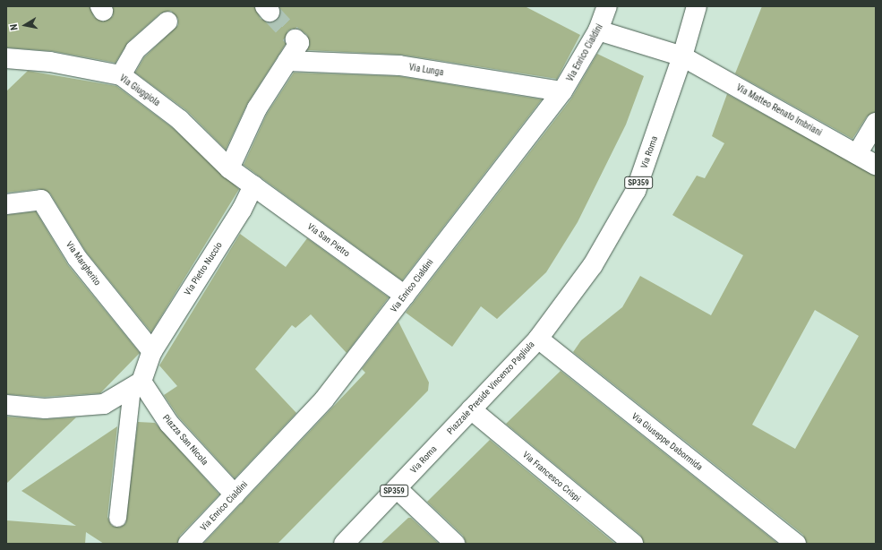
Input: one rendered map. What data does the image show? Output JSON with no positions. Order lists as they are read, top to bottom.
{
  "streets": {
    "street": [
      "Via Enrico Cialdini",
      "Via Lunga",
      "Via Giuggiola",
      "Via Matteo Renato Imbriani",
      "Via Roma",
      "SP359",
      "Via San Pietro",
      "Via Margherito",
      "Via Pietro Nuccio",
      "Piazzale Preside Vincenzo Pagliula",
      "Piazza San Nicola",
      "Via Giuseppe Dabormida",
      "Via Francesco Crispi"
    ]
  },
  "crossings": [
    ["Via Enrico Cialdini", "Via Lunga"],
    ["Via Enrico Cialdini", "Via Matteo Renato Imbriani"],
    ["Via Enrico Cialdini", "Via San Pietro"],
    ["Via Enrico Cialdini", "Piazza San Nicola"],
    ["Via Giuggiola", "Via San Pietro"],
    ["Via Giuggiola", "Via Pietro Nuccio"],
    ["Via Matteo Renato Imbriani", "Via Roma"],
    ["Via Roma", "Piazzale Preside Vincenzo Pagliula"],
    ["Via Roma", "Via Giuseppe Dabormida"],
    ["Via San Pietro", "Via Pietro Nuccio"],
    ["Via Margherito", "Via Pietro Nuccio"],
    ["Piazzale Preside Vincenzo Pagliula", "Via Giuseppe Dabormida"],
    ["Piazzale Preside Vincenzo Pagliula", "Via Francesco Crispi"]
  ],
  "north": "left"
}
